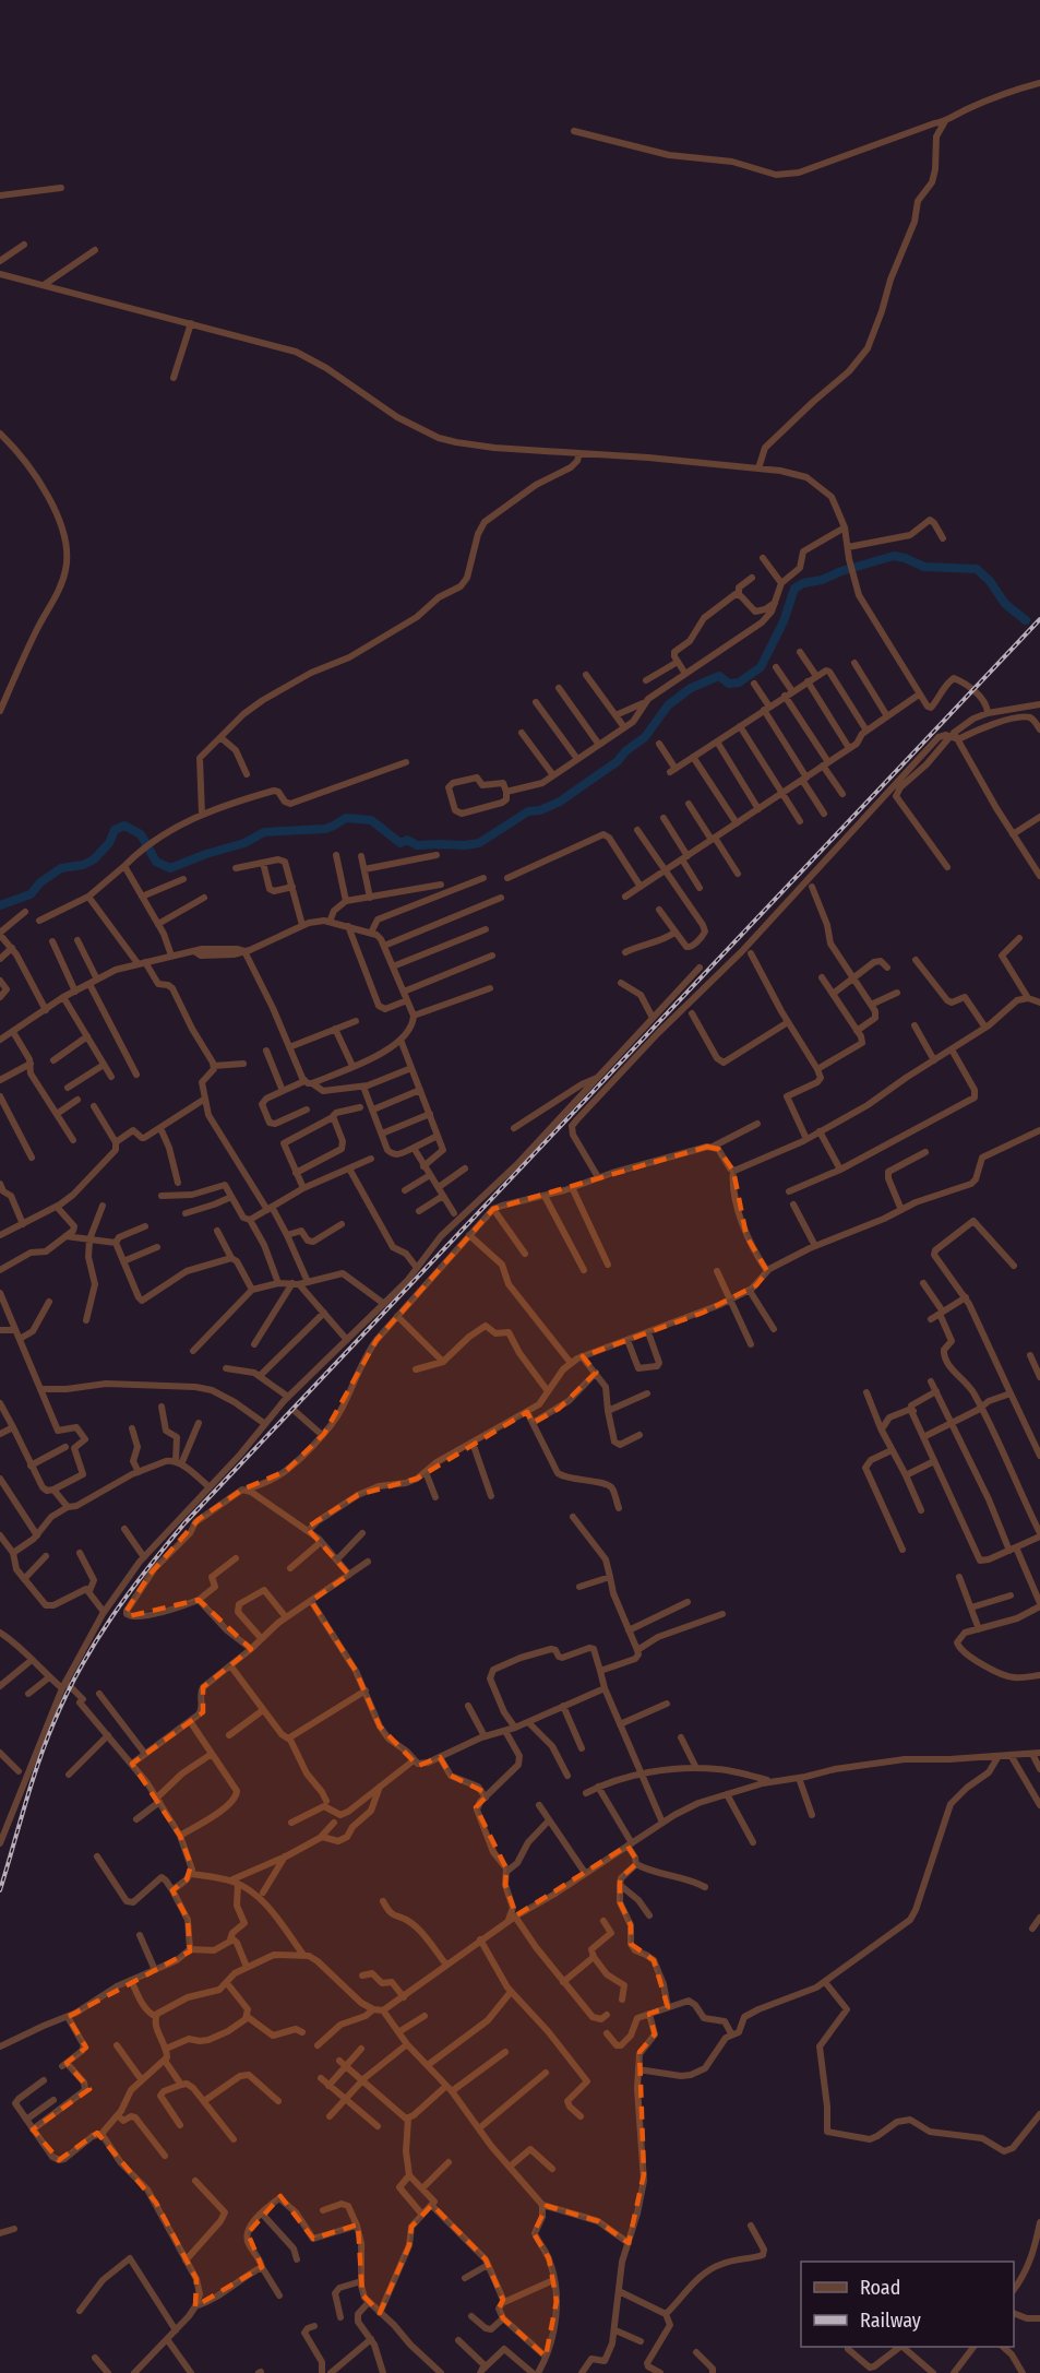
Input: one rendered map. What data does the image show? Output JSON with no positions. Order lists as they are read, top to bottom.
{
  "legend": ["Road", "Railway"]
}
